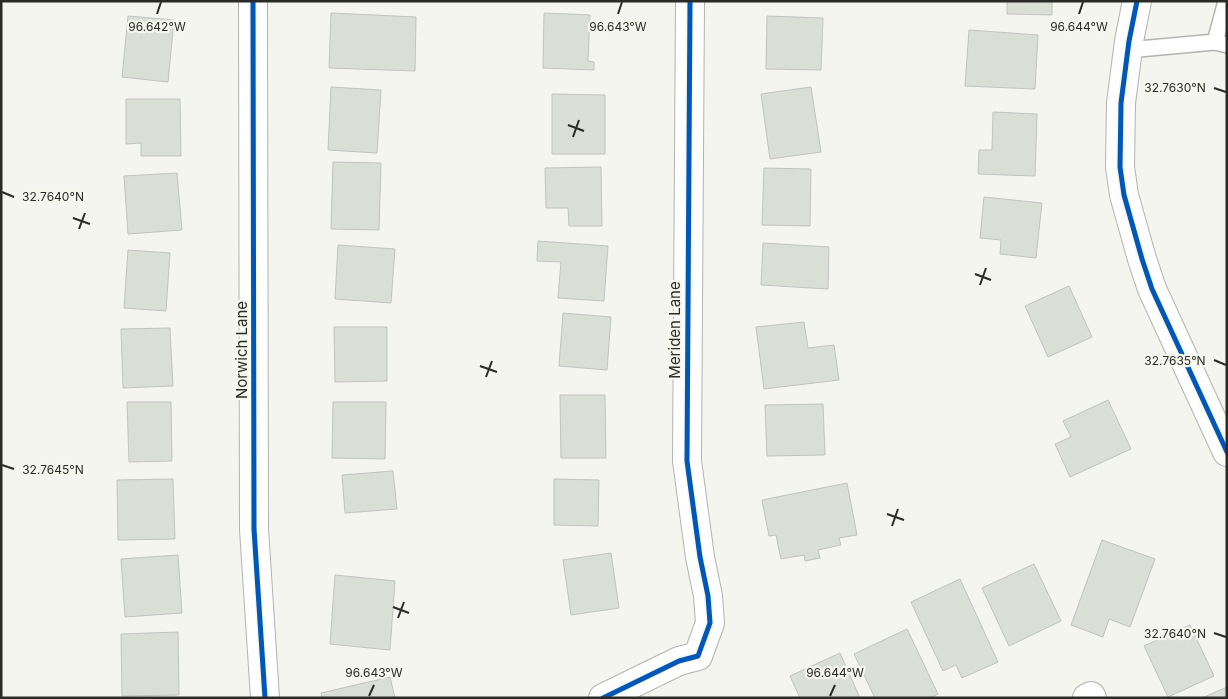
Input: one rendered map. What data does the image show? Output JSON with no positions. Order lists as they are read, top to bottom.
{
  "streets": {
    "street": ["Meriden Lane", "Norwich Lane"]
  },
  "coordinates": [
    "96.642°W",
    "96.643°W",
    "96.644°W",
    "32.7630°N",
    "32.7640°N",
    "32.7635°N",
    "32.7645°N"
  ]
}
